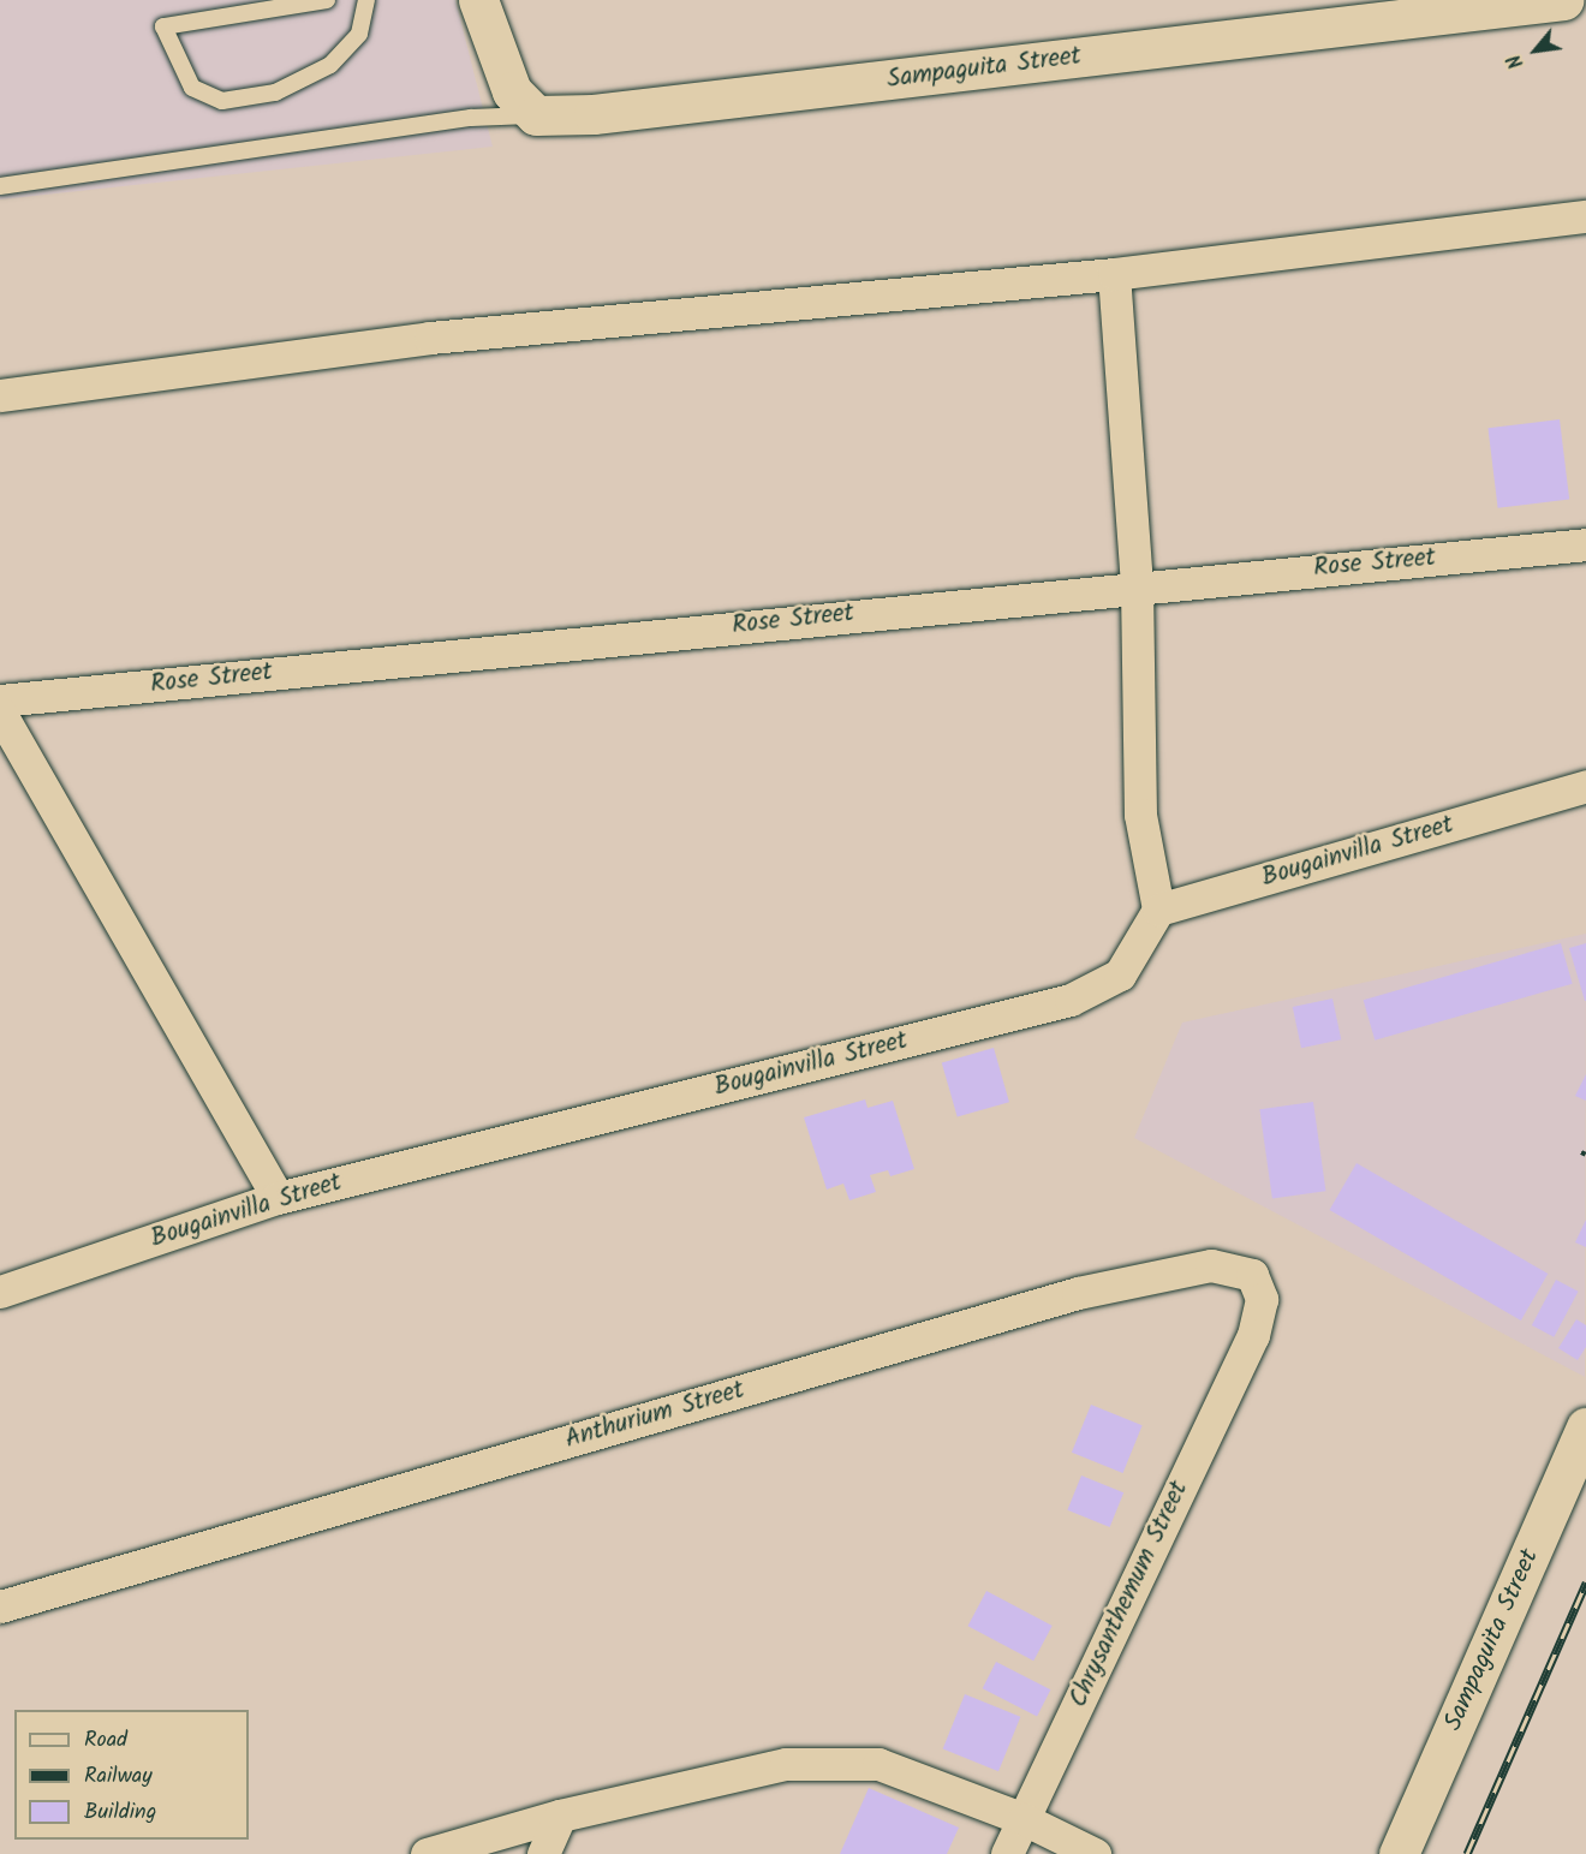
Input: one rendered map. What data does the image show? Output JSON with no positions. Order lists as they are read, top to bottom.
{
  "streets": {
    "street": [
      "Sampaguita Street",
      "Rose Street",
      "Bougainvilla Street",
      "Anthurium Street",
      "Chrysanthemum Street"
    ]
  },
  "crossings": [
    ["Anthurium Street", "Chrysanthemum Street"]
  ],
  "legend": ["Road", "Railway", "Building"],
  "north": "bottom left"
}
